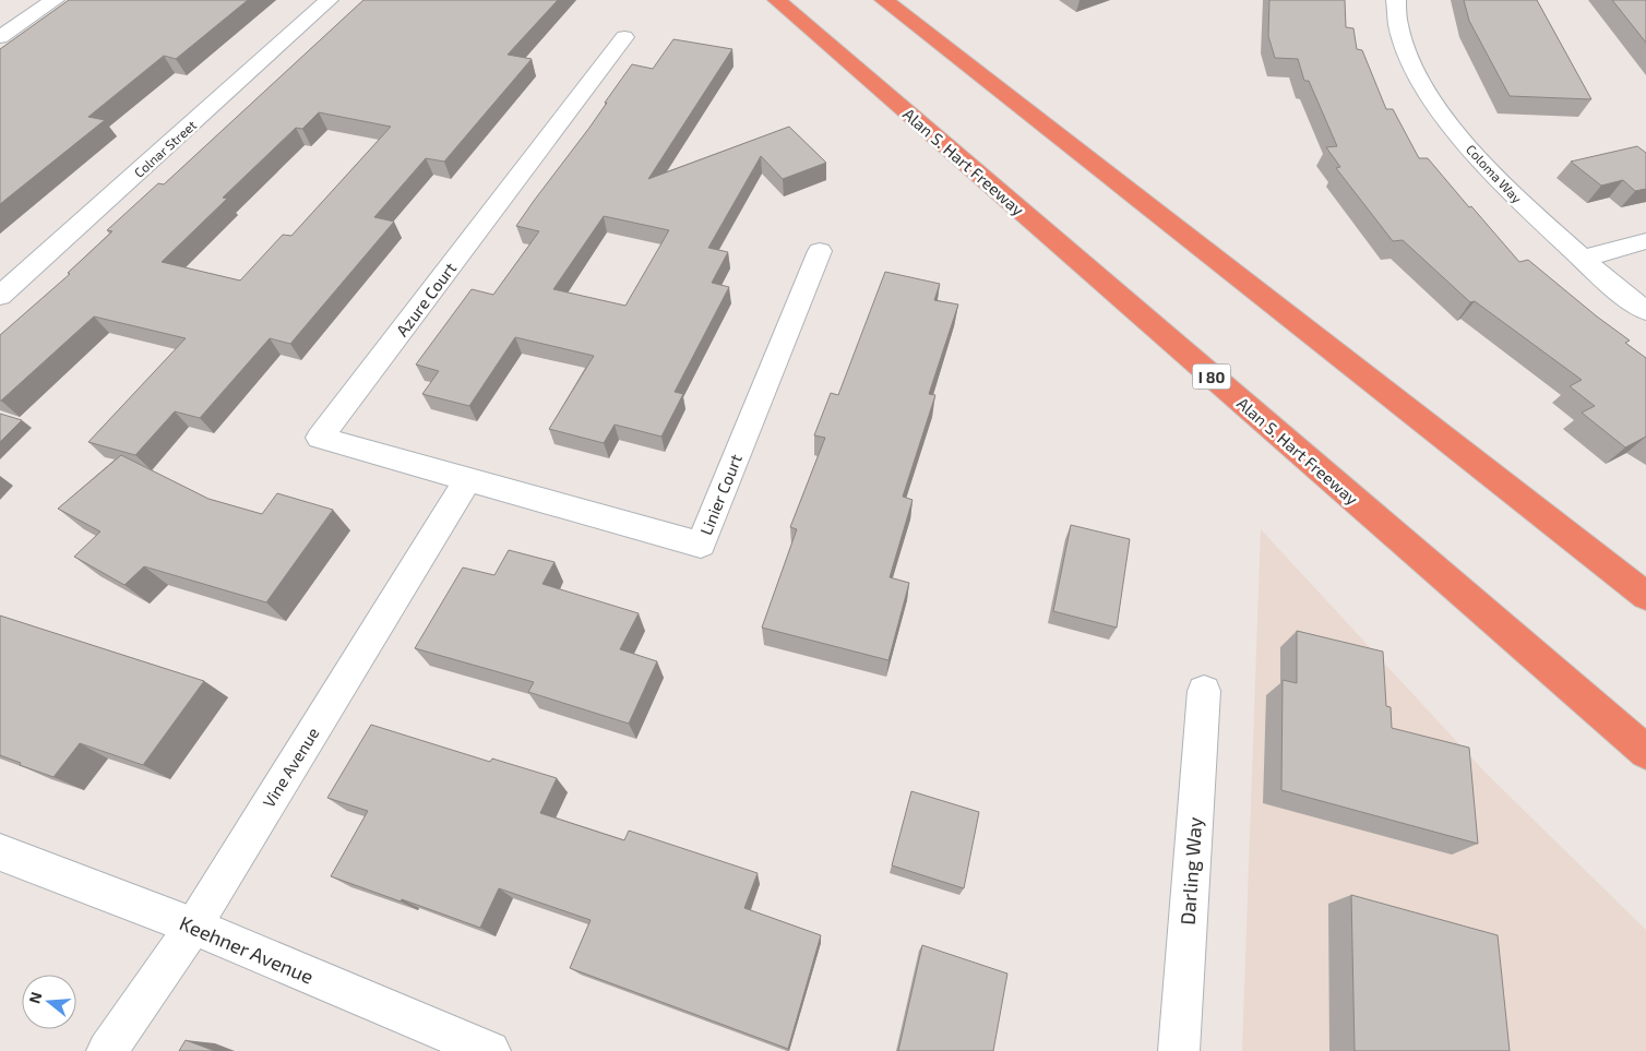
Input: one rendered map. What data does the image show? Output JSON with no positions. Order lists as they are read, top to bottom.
{
  "streets": {
    "highway": ["Alan S. Hart Freeway", "I 80"],
    "street": [
      "Colnar Street",
      "Coloma Way",
      "Azure Court",
      "Linier Court",
      "Vine Avenue",
      "Darling Way",
      "Keehner Avenue"
    ]
  },
  "crossings": [
    ["Azure Court", "Linier Court"],
    ["Azure Court", "Vine Avenue"],
    ["Linier Court", "Vine Avenue"],
    ["Vine Avenue", "Keehner Avenue"]
  ],
  "north": "left"
}
